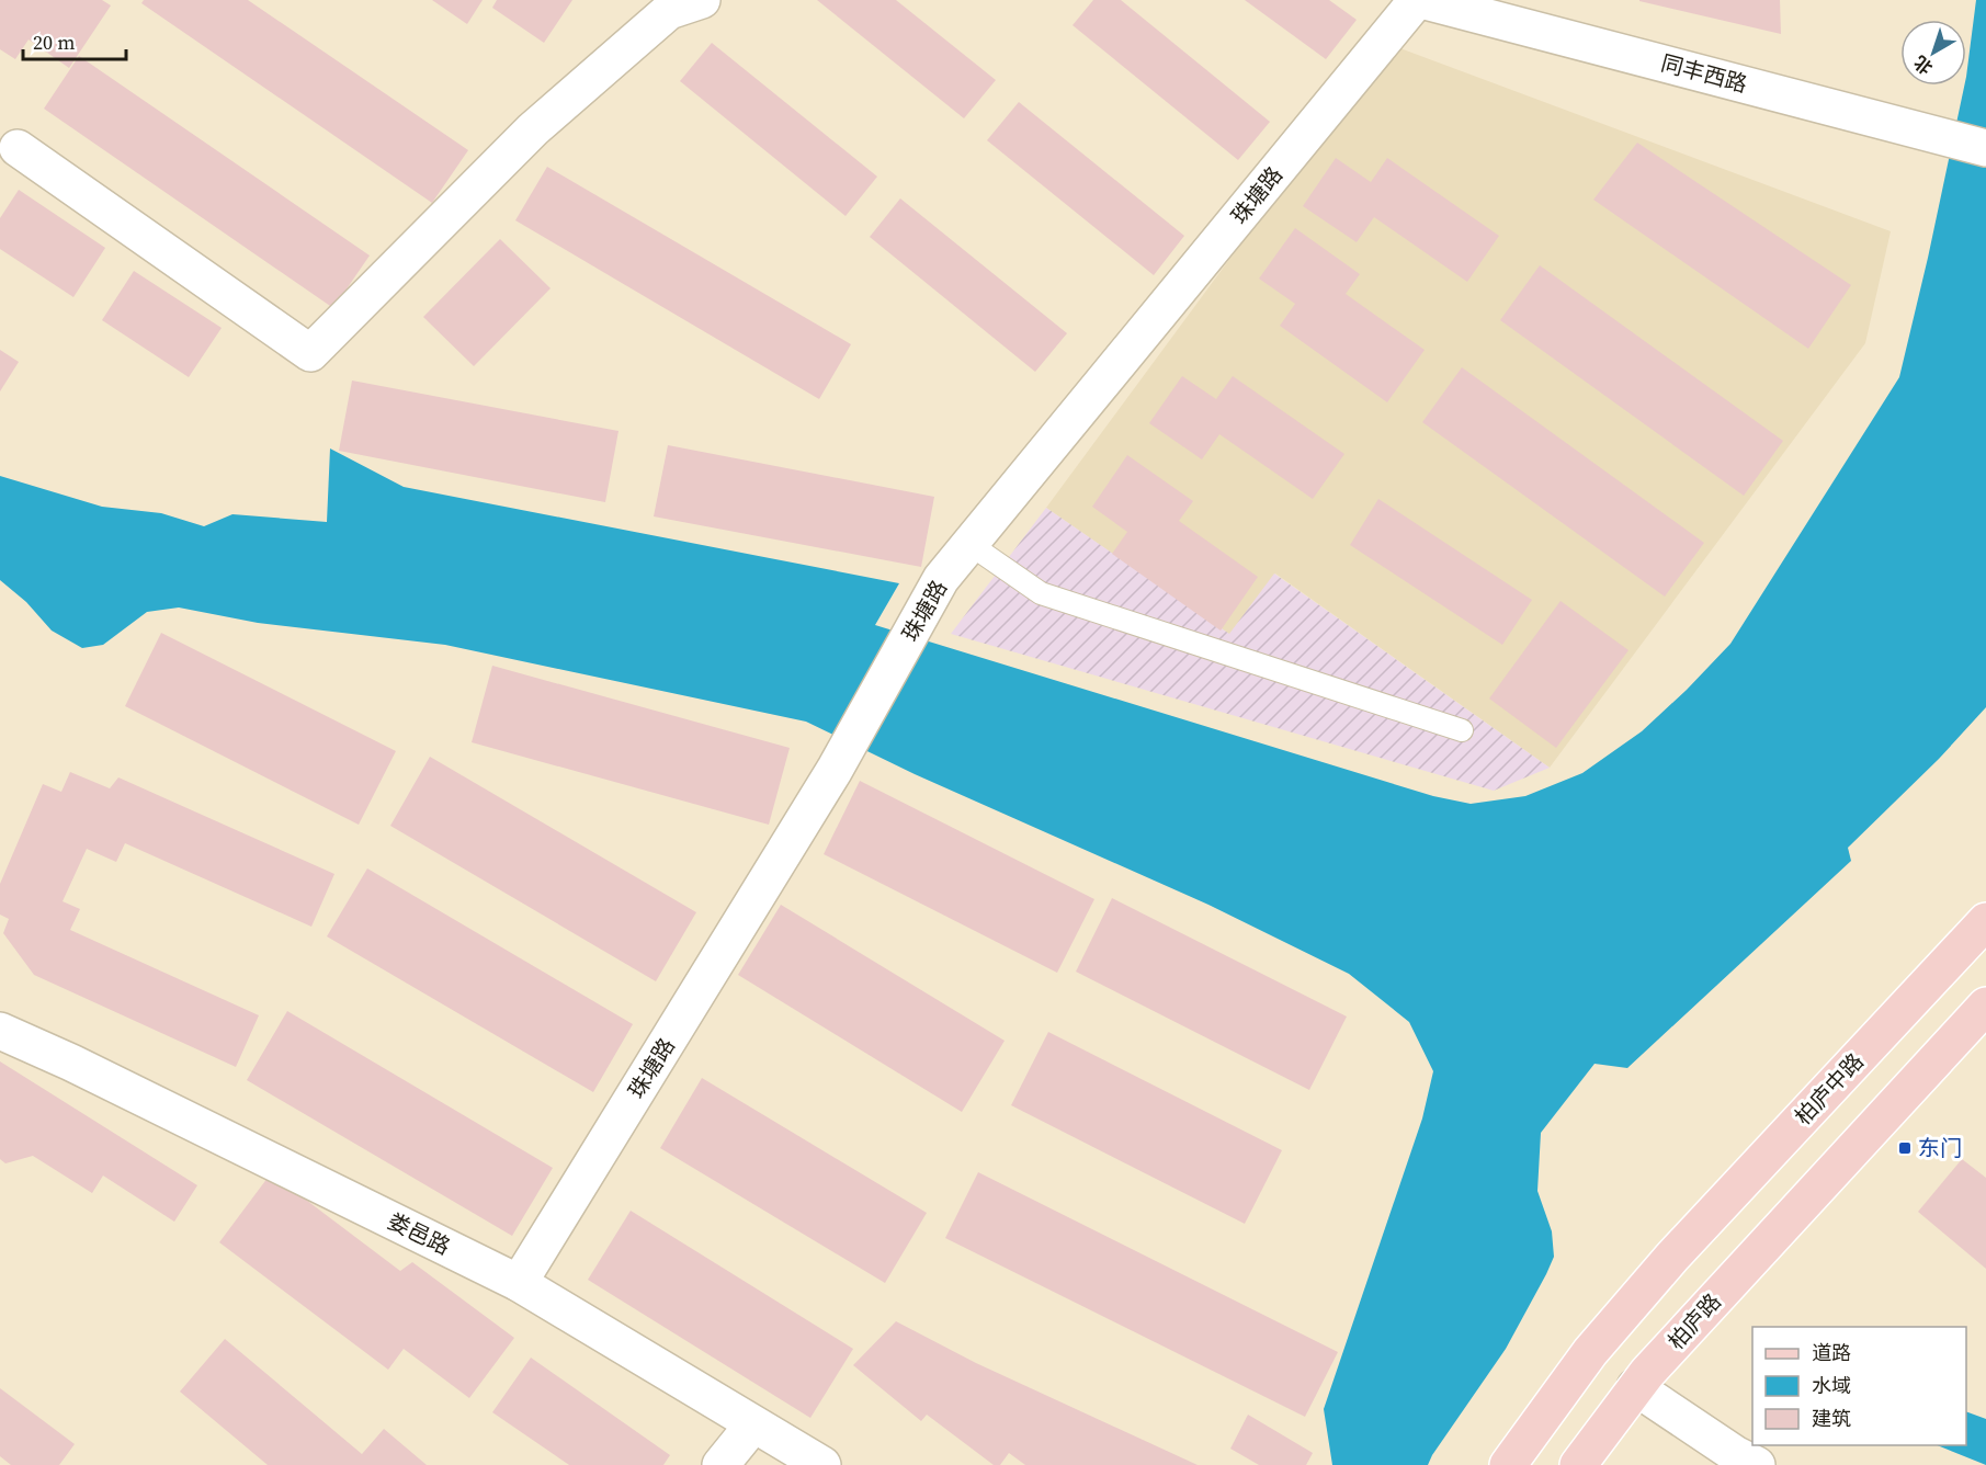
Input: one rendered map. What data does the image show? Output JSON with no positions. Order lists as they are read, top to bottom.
{
  "streets": {
    "main road": ["柏庐中路", "柏庐路"],
    "street": ["同丰西路", "珠塘路", "娄邑路"]
  },
  "crossings": [
    ["同丰西路", "珠塘路"],
    ["珠塘路", "娄邑路"]
  ],
  "places": {
    "transit": ["东门"]
  },
  "legend": ["道路", "水域", "建筑"],
  "scale_bar": "20 m",
  "north": "bottom left"
}
